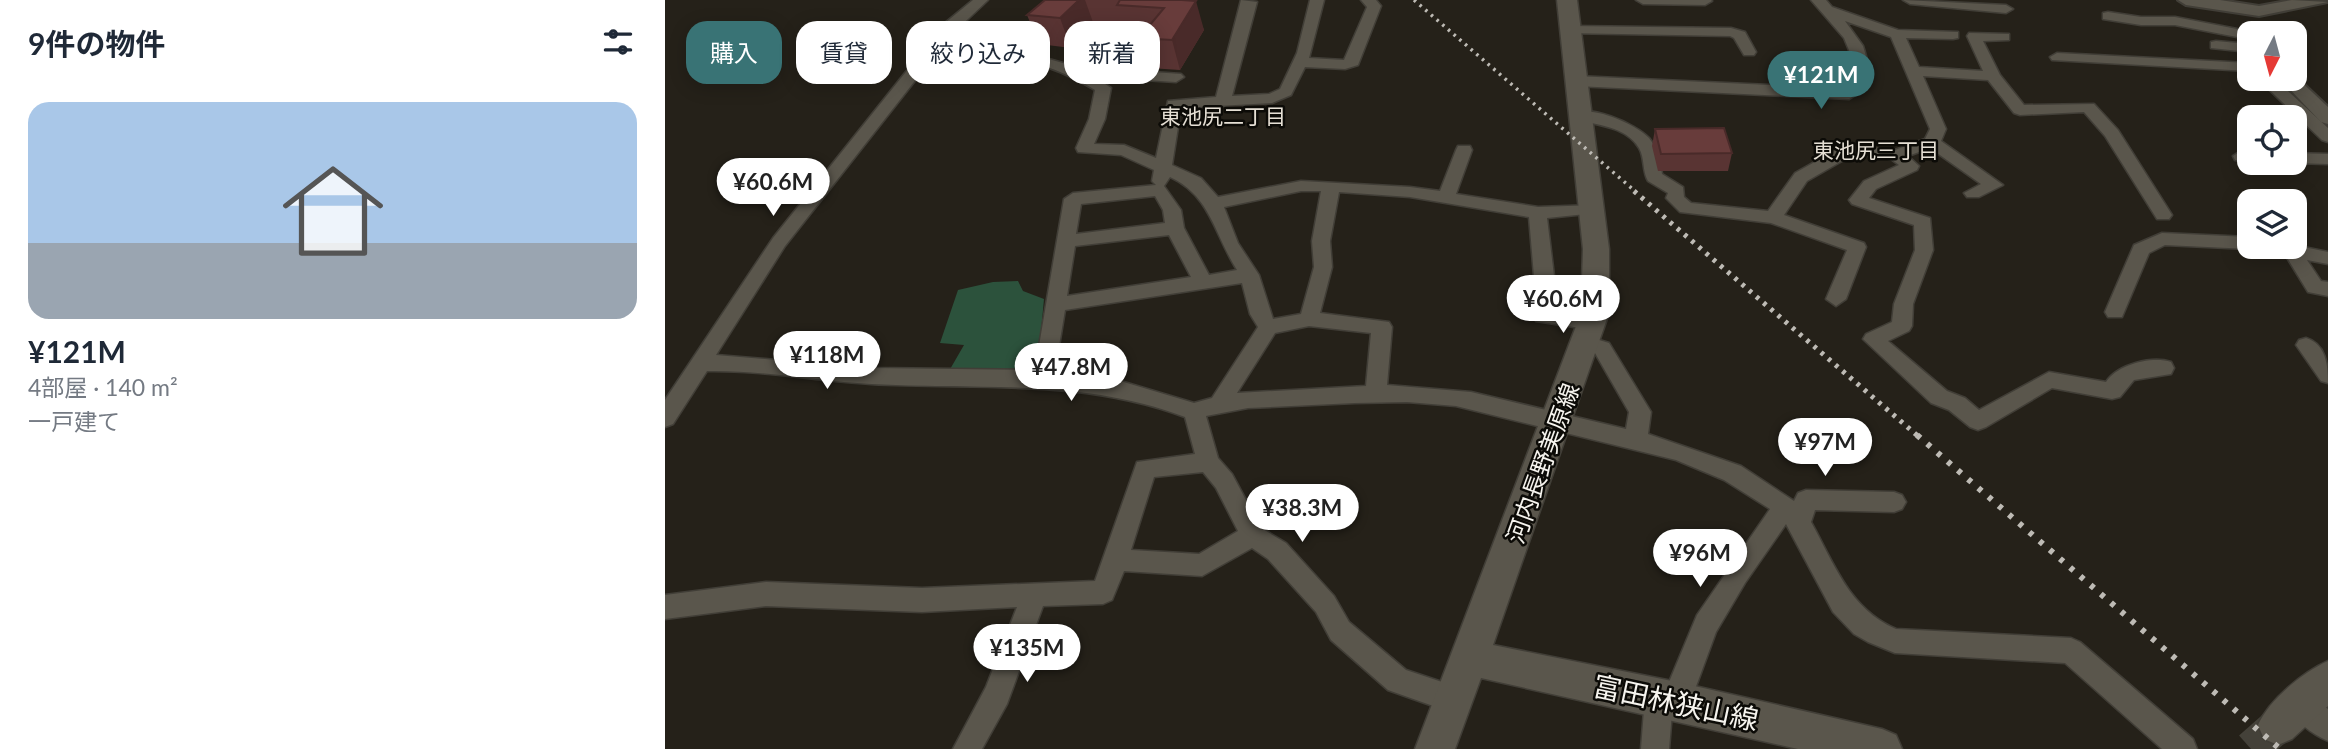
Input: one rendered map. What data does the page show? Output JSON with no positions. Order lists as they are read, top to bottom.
{
  "streets": {
    "main road": ["河内長野美原線", "富田林狭山線"]
  },
  "crossings": [
    ["河内長野美原線", "富田林狭山線"]
  ],
  "districts": ["東池尻二丁目", "東池尻三丁目"],
  "north": "bottom",
  "page": {
    "heading": "9件の物件",
    "chip": [
      "購入",
      "賃貸",
      "絞り込み",
      "新着"
    ],
    "price": [
      "¥121M",
      "¥60.6M",
      "¥60.6M",
      "¥118M",
      "¥47.8M",
      "¥97M",
      "¥38.3M",
      "¥96M",
      "¥135M"
    ],
    "list": [
      {
        "name": "¥121M",
        "note": "4部屋 · 140 m² · 一戸建て"
      }
    ]
  }
}
